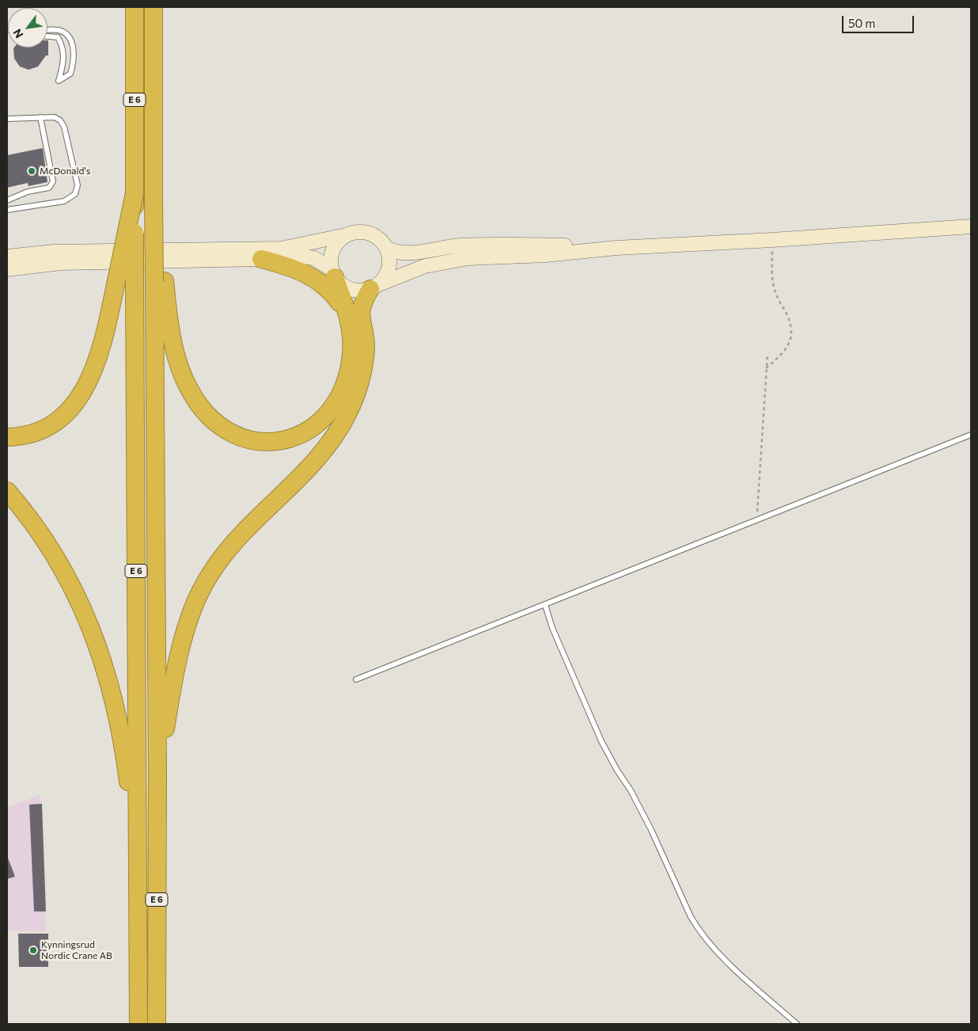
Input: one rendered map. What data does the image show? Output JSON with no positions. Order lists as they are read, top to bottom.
{
  "streets": {
    "highway": ["E 6"]
  },
  "places": ["McDonald's", "Kynningsrud Nordic Crane AB"],
  "scale_bar": "50 m",
  "north": "bottom left"
}
